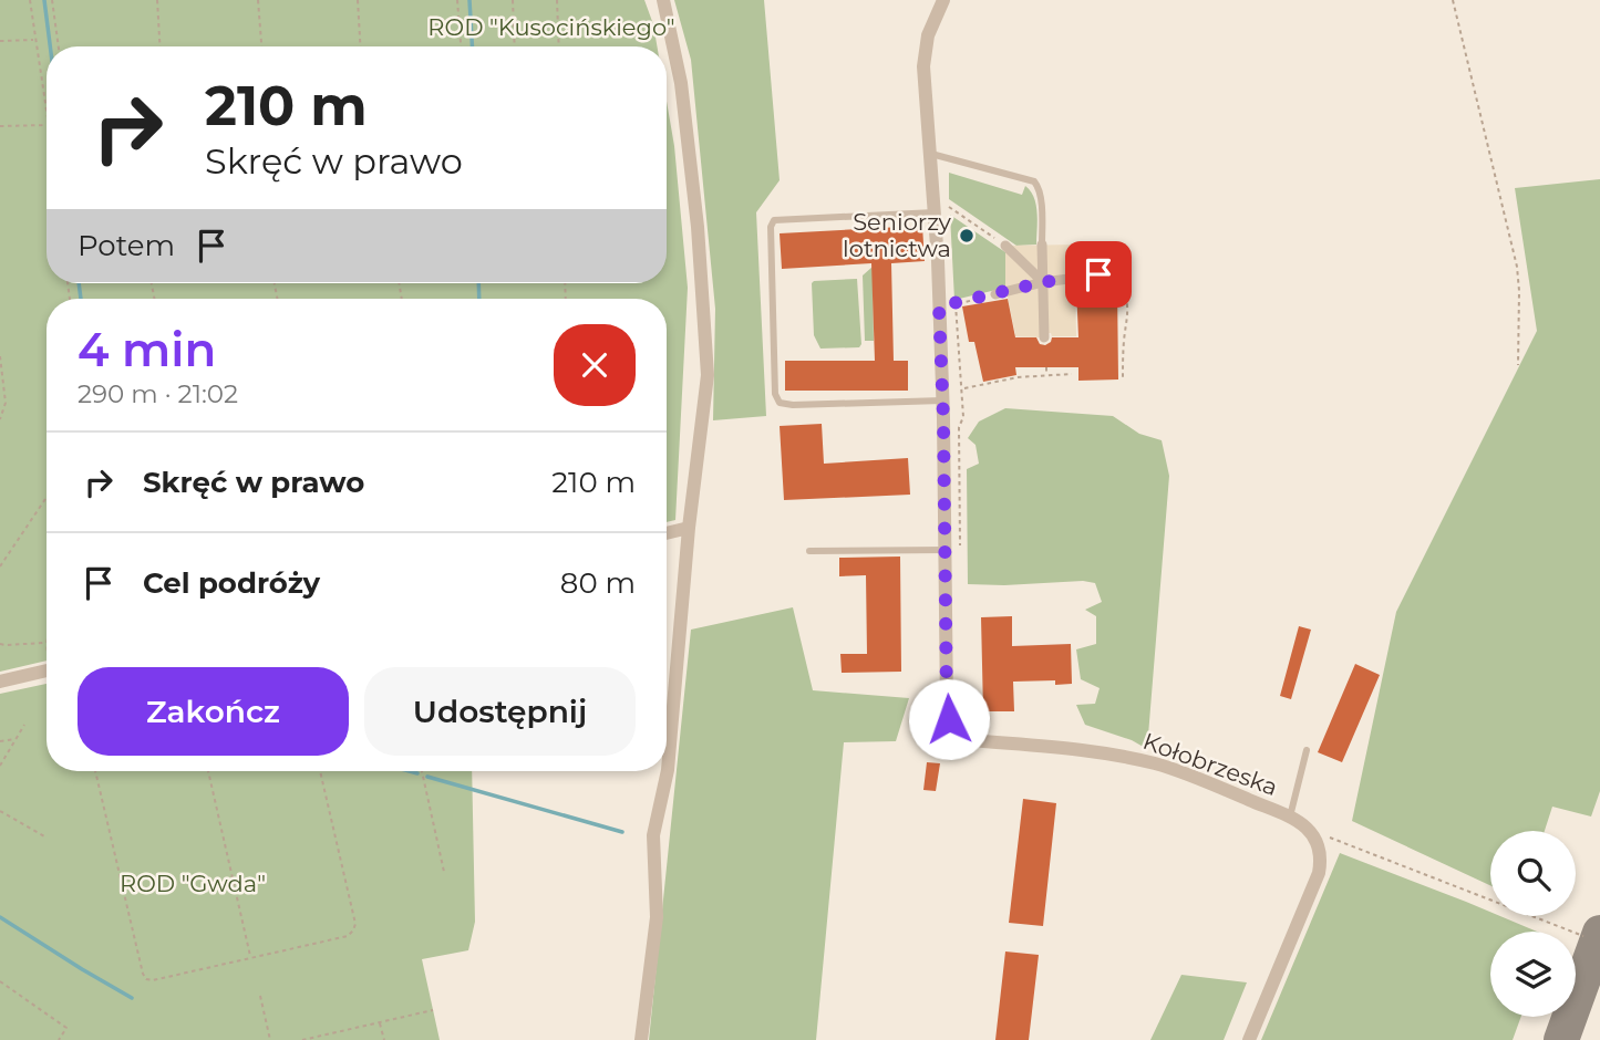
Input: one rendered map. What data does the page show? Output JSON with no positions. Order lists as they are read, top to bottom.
{
  "streets": {
    "street": ["Kołobrzeska"]
  },
  "parks": ["ROD \"Kusocińskiego\"", "ROD \"Gwda\""],
  "places": ["Seniorzy lotnictwa"],
  "page": {
    "turn": ["210 m", "Skręć w prawo"],
    "then": "Potem",
    "heading": ["4 min", "290 m · 21:02"],
    "list": [
      {
        "name": "Skręć w prawo",
        "value": "210 m"
      },
      {
        "name": "Cel podróży",
        "value": "80 m"
      }
    ],
    "buttons": ["Zakończ", "Udostępnij"]
  }
}
